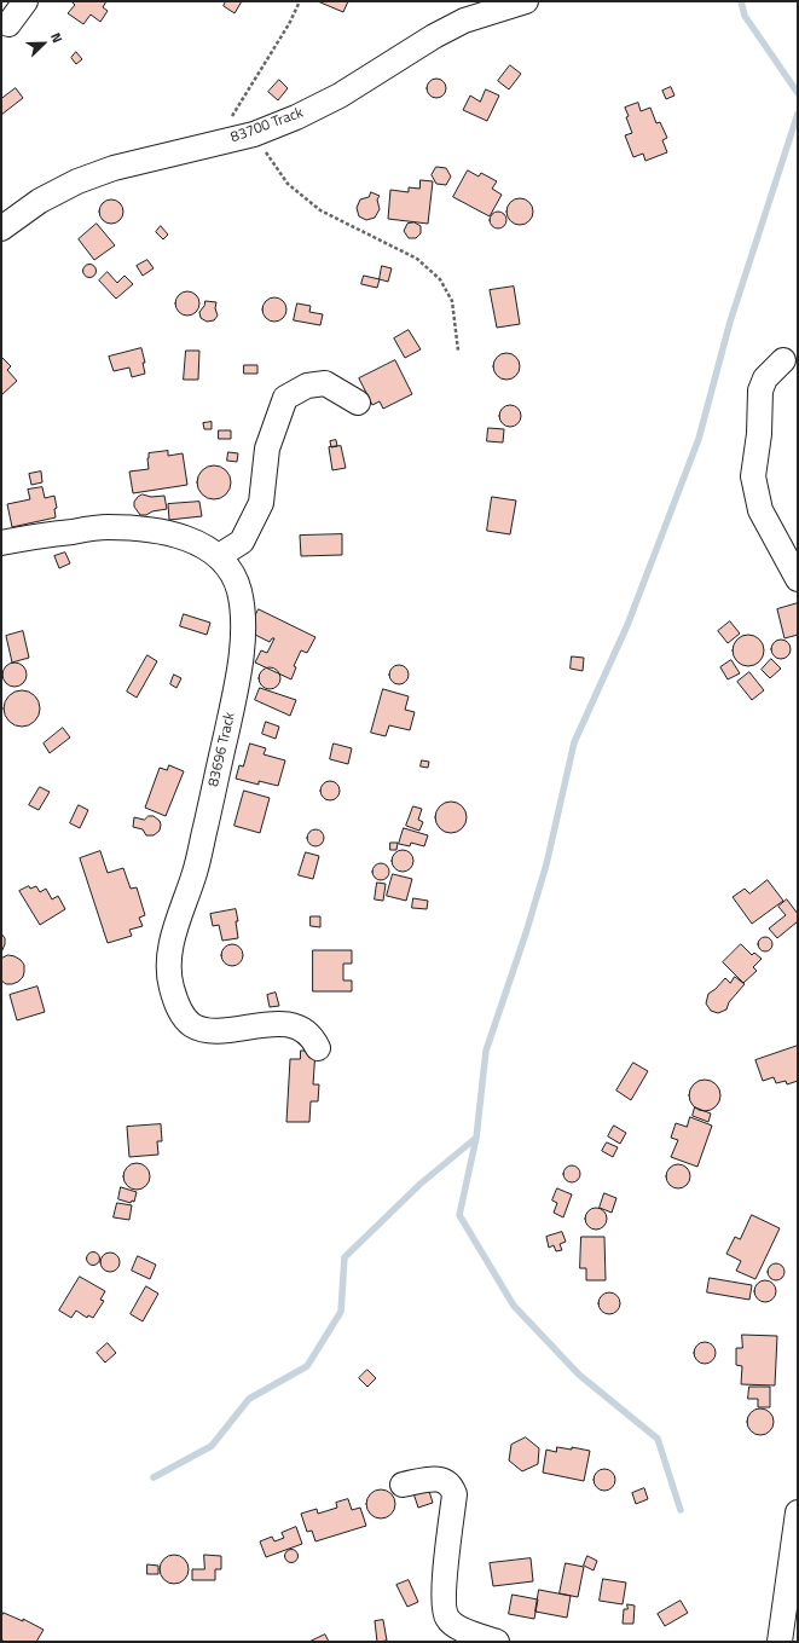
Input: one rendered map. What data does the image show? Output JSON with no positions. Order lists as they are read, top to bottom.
{
  "streets": {
    "street": ["83700 Track", "83696 Track"]
  },
  "north": "top right"
}
